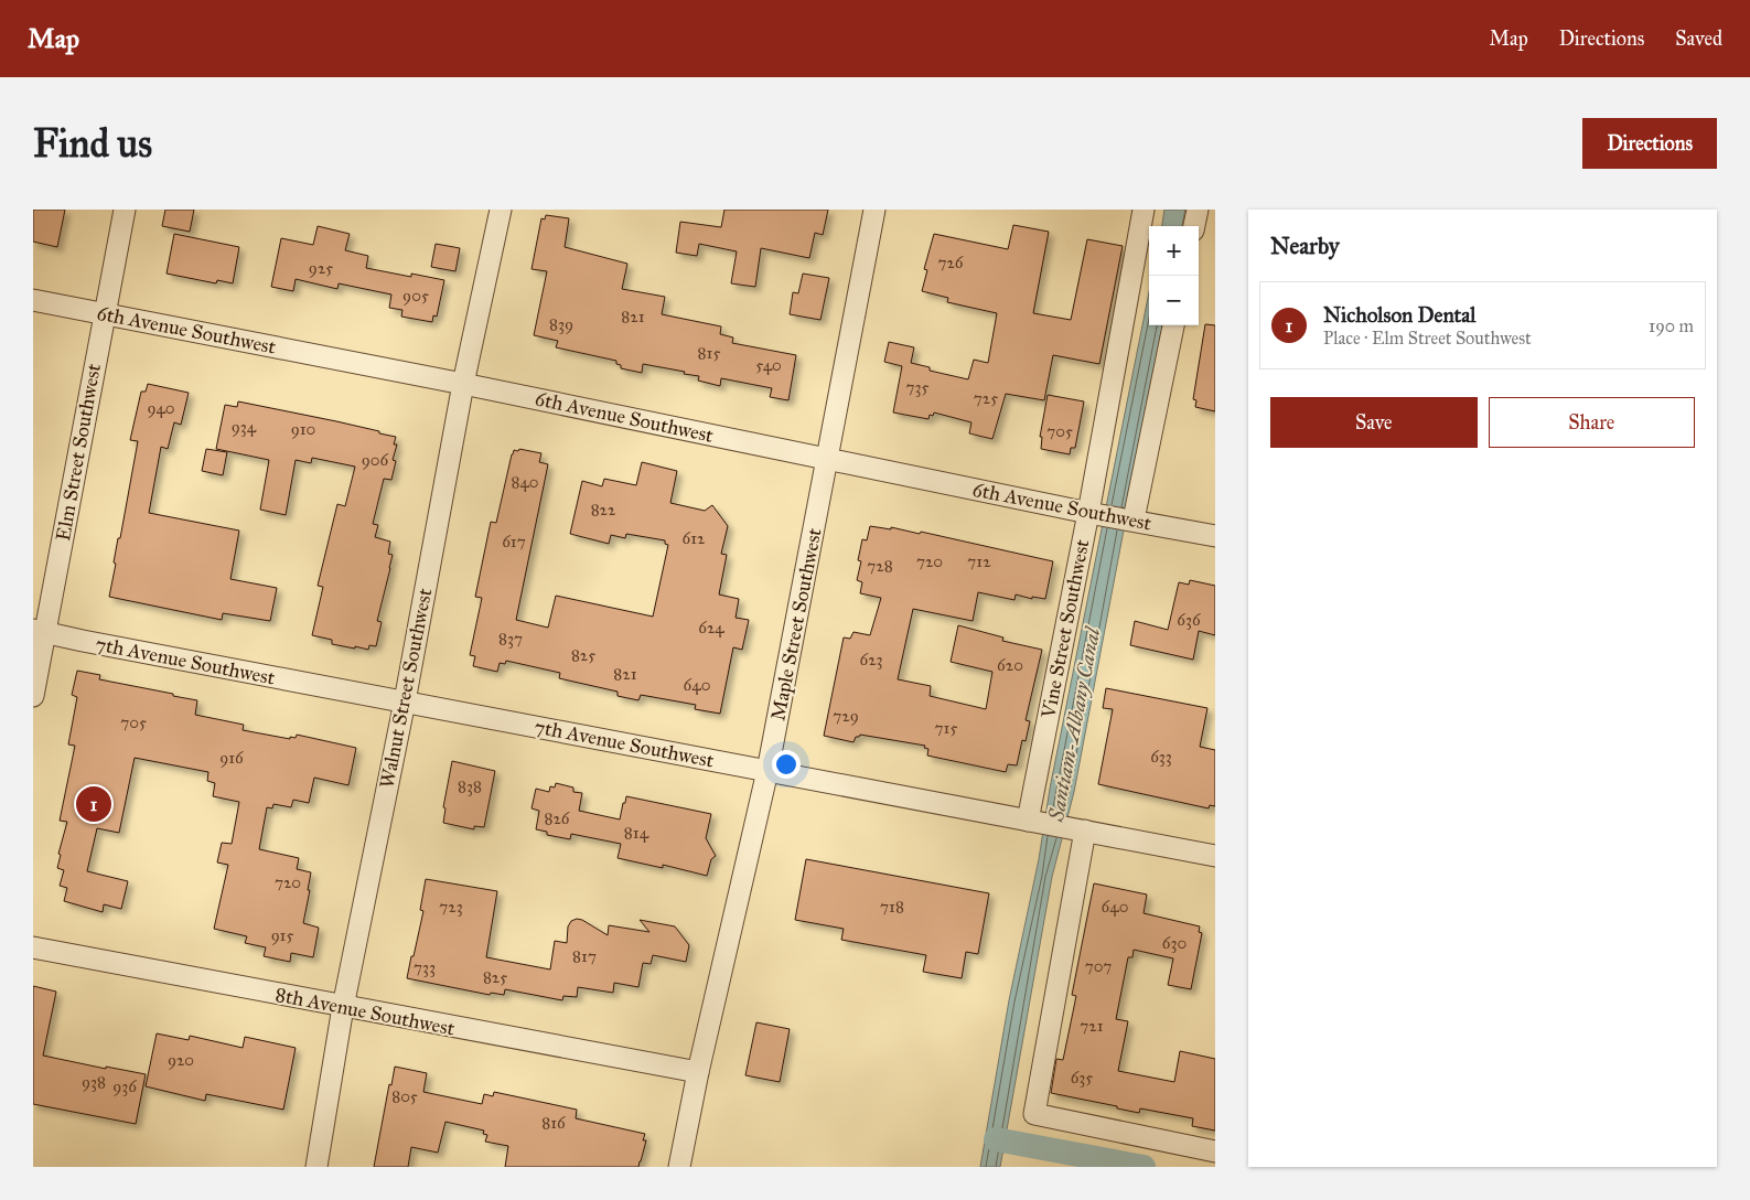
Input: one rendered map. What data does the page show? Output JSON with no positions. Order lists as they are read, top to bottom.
{
  "streets": {
    "street": [
      "6th Avenue Southwest",
      "Elm Street Southwest",
      "Maple Street Southwest",
      "Vine Street Southwest",
      "7th Avenue Southwest",
      "Walnut Street Southwest",
      "8th Avenue Southwest"
    ]
  },
  "crossings": [
    ["6th Avenue Southwest", "Elm Street Southwest"],
    ["6th Avenue Southwest", "Maple Street Southwest"],
    ["6th Avenue Southwest", "Vine Street Southwest"],
    ["6th Avenue Southwest", "Walnut Street Southwest"],
    ["Elm Street Southwest", "7th Avenue Southwest"],
    ["Maple Street Southwest", "7th Avenue Southwest"],
    ["Maple Street Southwest", "8th Avenue Southwest"],
    ["Vine Street Southwest", "7th Avenue Southwest"],
    ["7th Avenue Southwest", "Walnut Street Southwest"],
    ["Walnut Street Southwest", "8th Avenue Southwest"]
  ],
  "water": ["Santiam-Albany Canal"],
  "house_numbers": [
    "726",
    "925",
    "905",
    "821",
    "839",
    "815",
    "540",
    "735",
    "725",
    "940",
    "934",
    "910",
    "705",
    "906",
    "840",
    "822",
    "612",
    "617",
    "720",
    "712",
    "728",
    "636",
    "624",
    "837",
    "825",
    "623",
    "620",
    "821",
    "640",
    "729",
    "705",
    "715",
    "633",
    "916",
    "838",
    "826",
    "814",
    "720",
    "723",
    "718",
    "640",
    "915",
    "630",
    "817",
    "707",
    "733",
    "825",
    "721",
    "920",
    "635",
    "938",
    "936",
    "805",
    "816"
  ],
  "page": {
    "header": "Map",
    "nav": ["Map", "Directions", "Saved"],
    "buttons": [
      "Directions",
      ["Save", "Share"]
    ],
    "title": "Find us",
    "heading": "Nearby",
    "map_buttons": ["+", "−"],
    "list": [
      {
        "mark": "1",
        "name": "Nicholson Dental",
        "note": "Place · Elm Street Southwest",
        "value": "190 m"
      }
    ],
    "pins": "1"
  }
}
